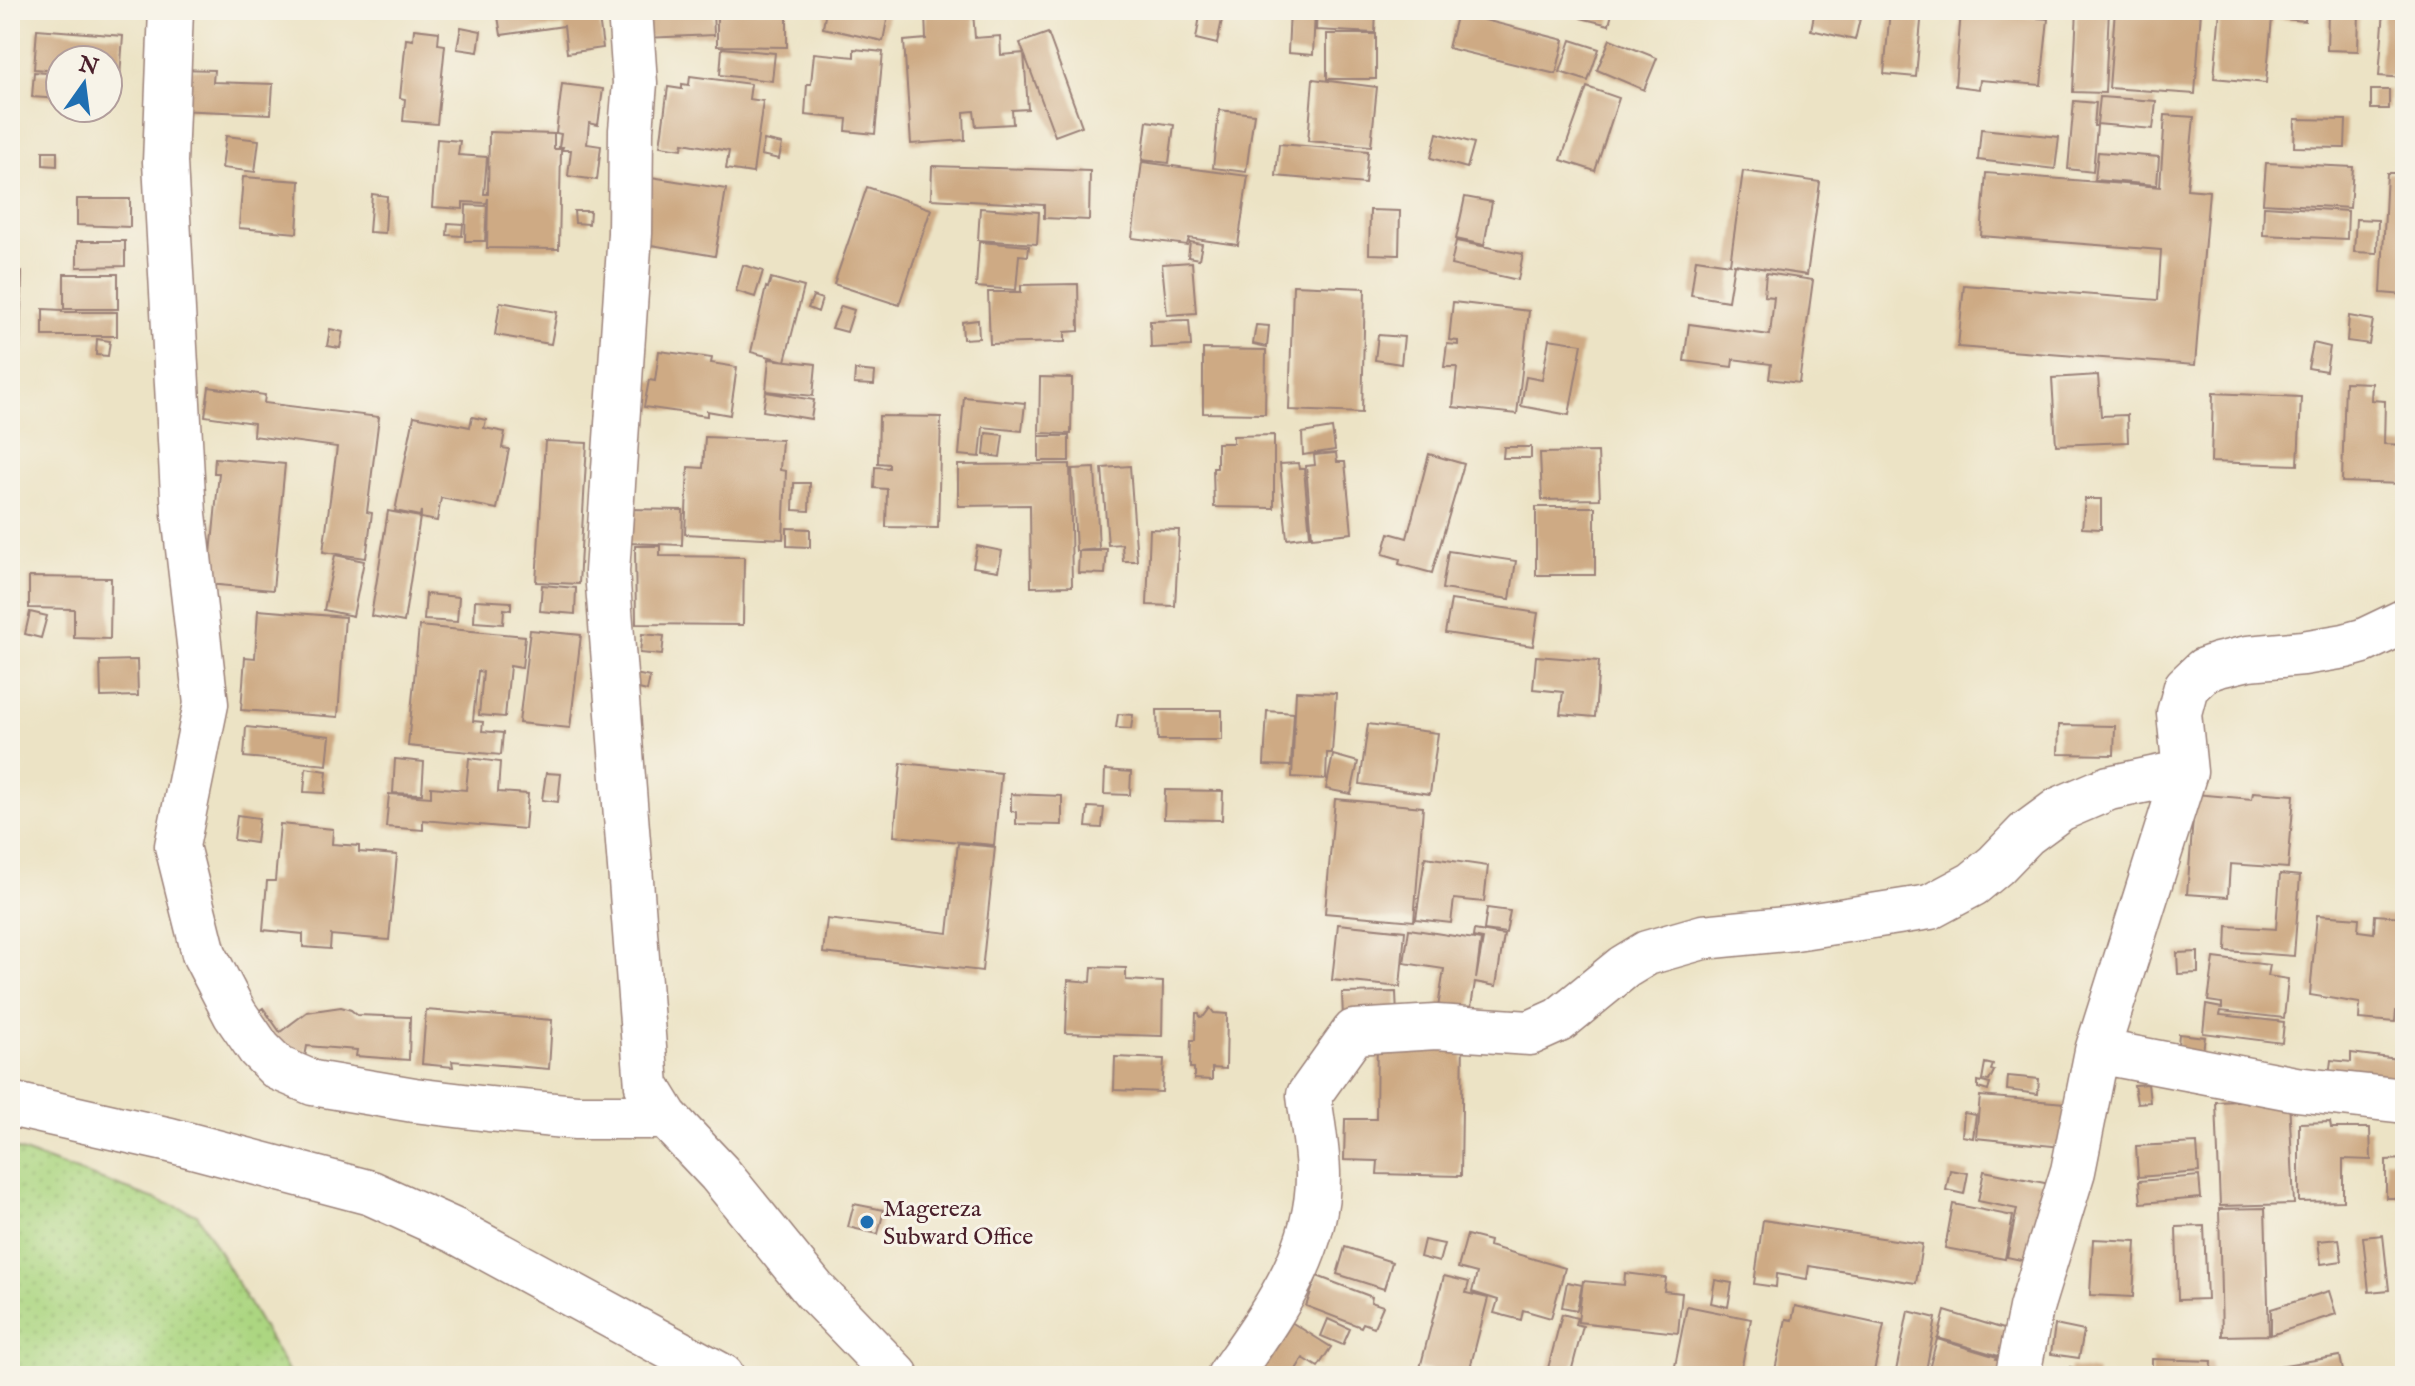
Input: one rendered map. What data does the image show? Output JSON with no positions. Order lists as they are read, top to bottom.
{
  "places": ["Magereza Subward Office"],
  "north": "top"
}
